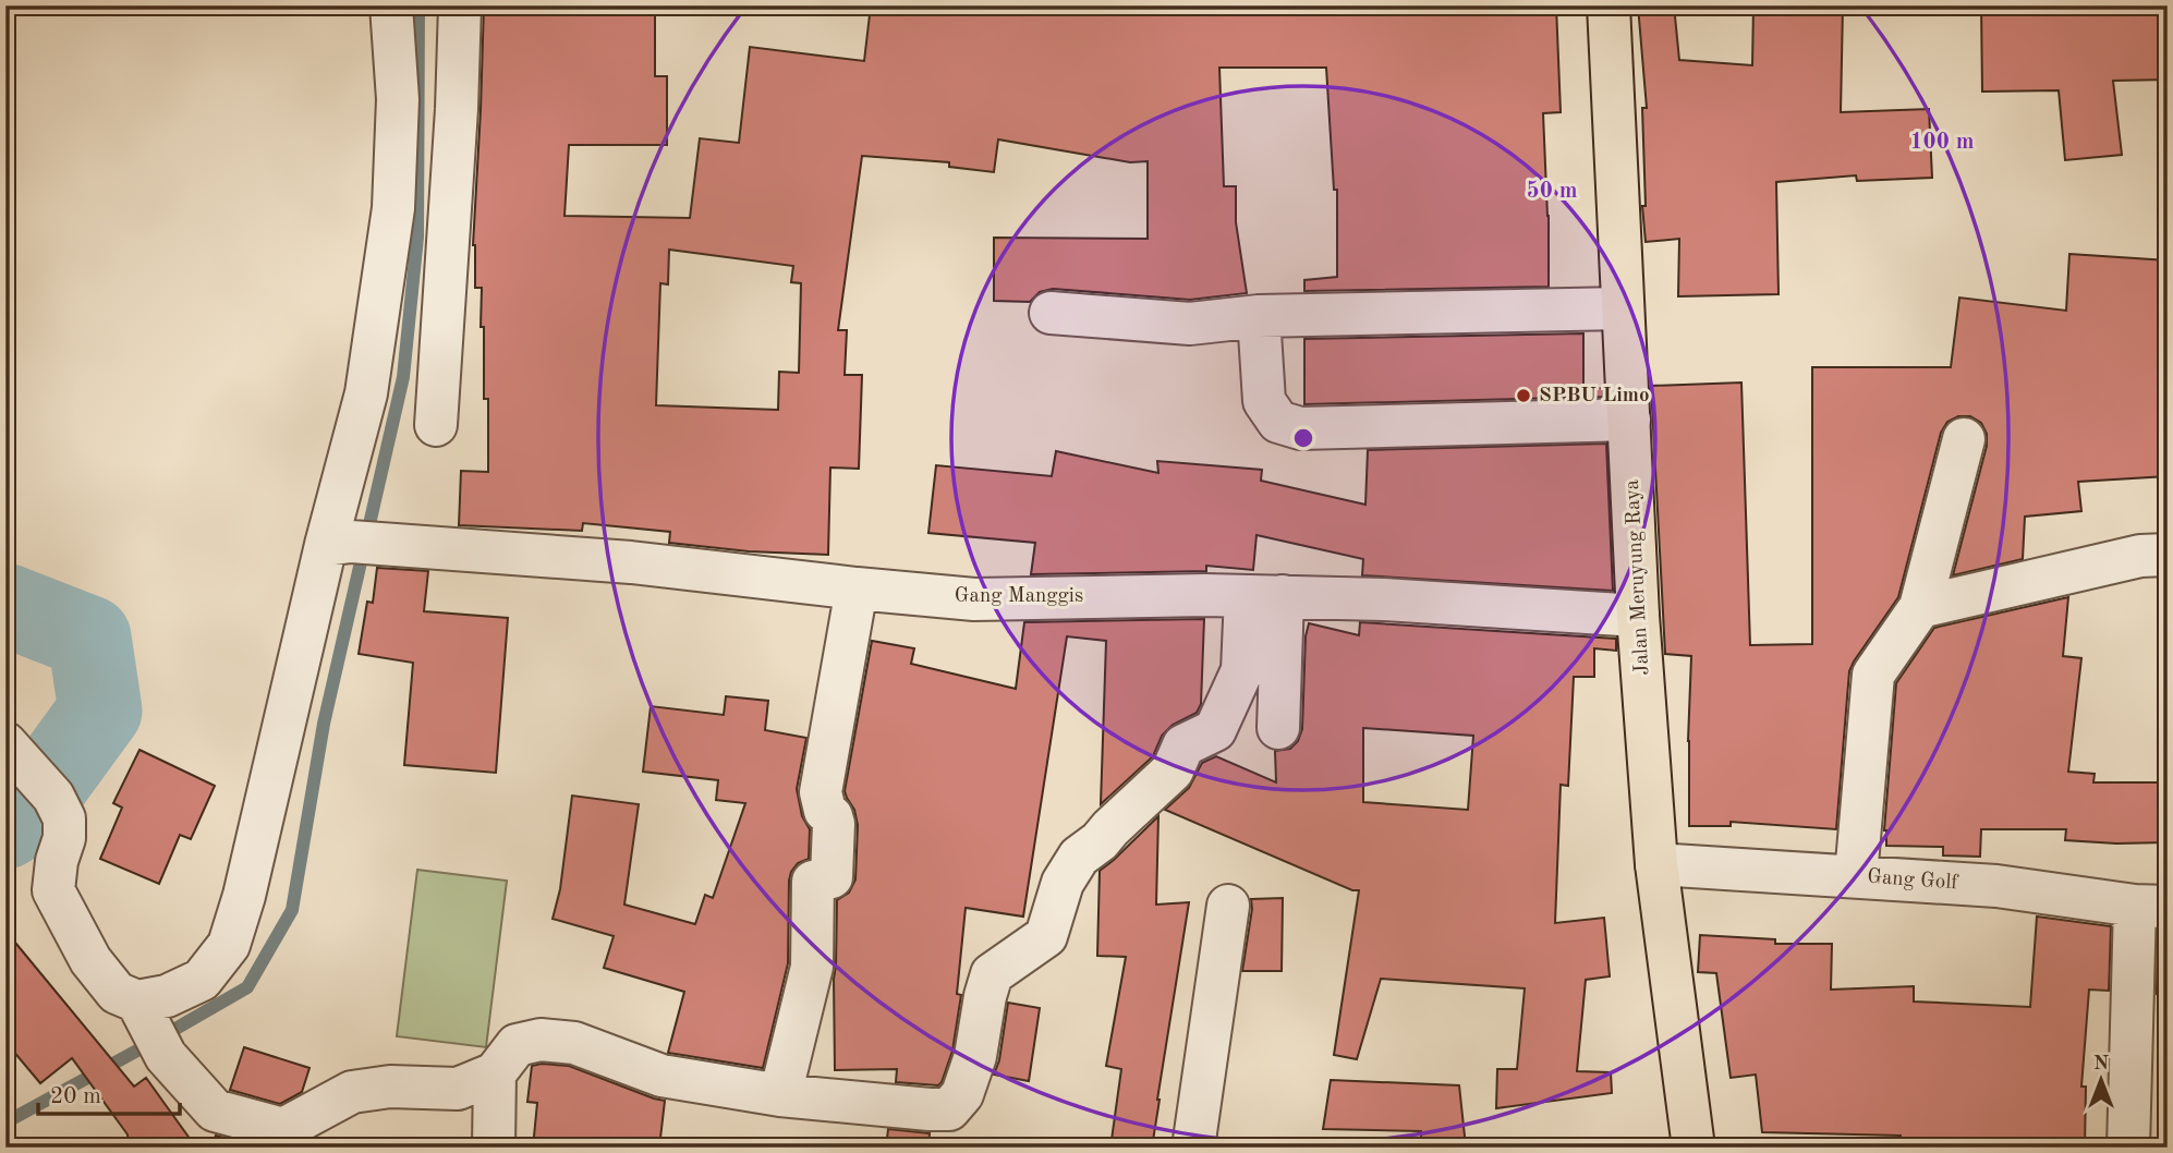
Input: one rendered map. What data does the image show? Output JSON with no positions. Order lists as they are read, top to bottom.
{
  "streets": {
    "main road": ["Jalan Meruyung Raya"],
    "street": ["Gang Manggis", "Gang Golf"]
  },
  "crossings": [
    ["Jalan Meruyung Raya", "Gang Manggis"],
    ["Jalan Meruyung Raya", "Gang Golf"]
  ],
  "places": ["SPBU Limo"],
  "scale_bar": "20 m",
  "north": "top",
  "rings": ["100 m", "50 m"]
}
